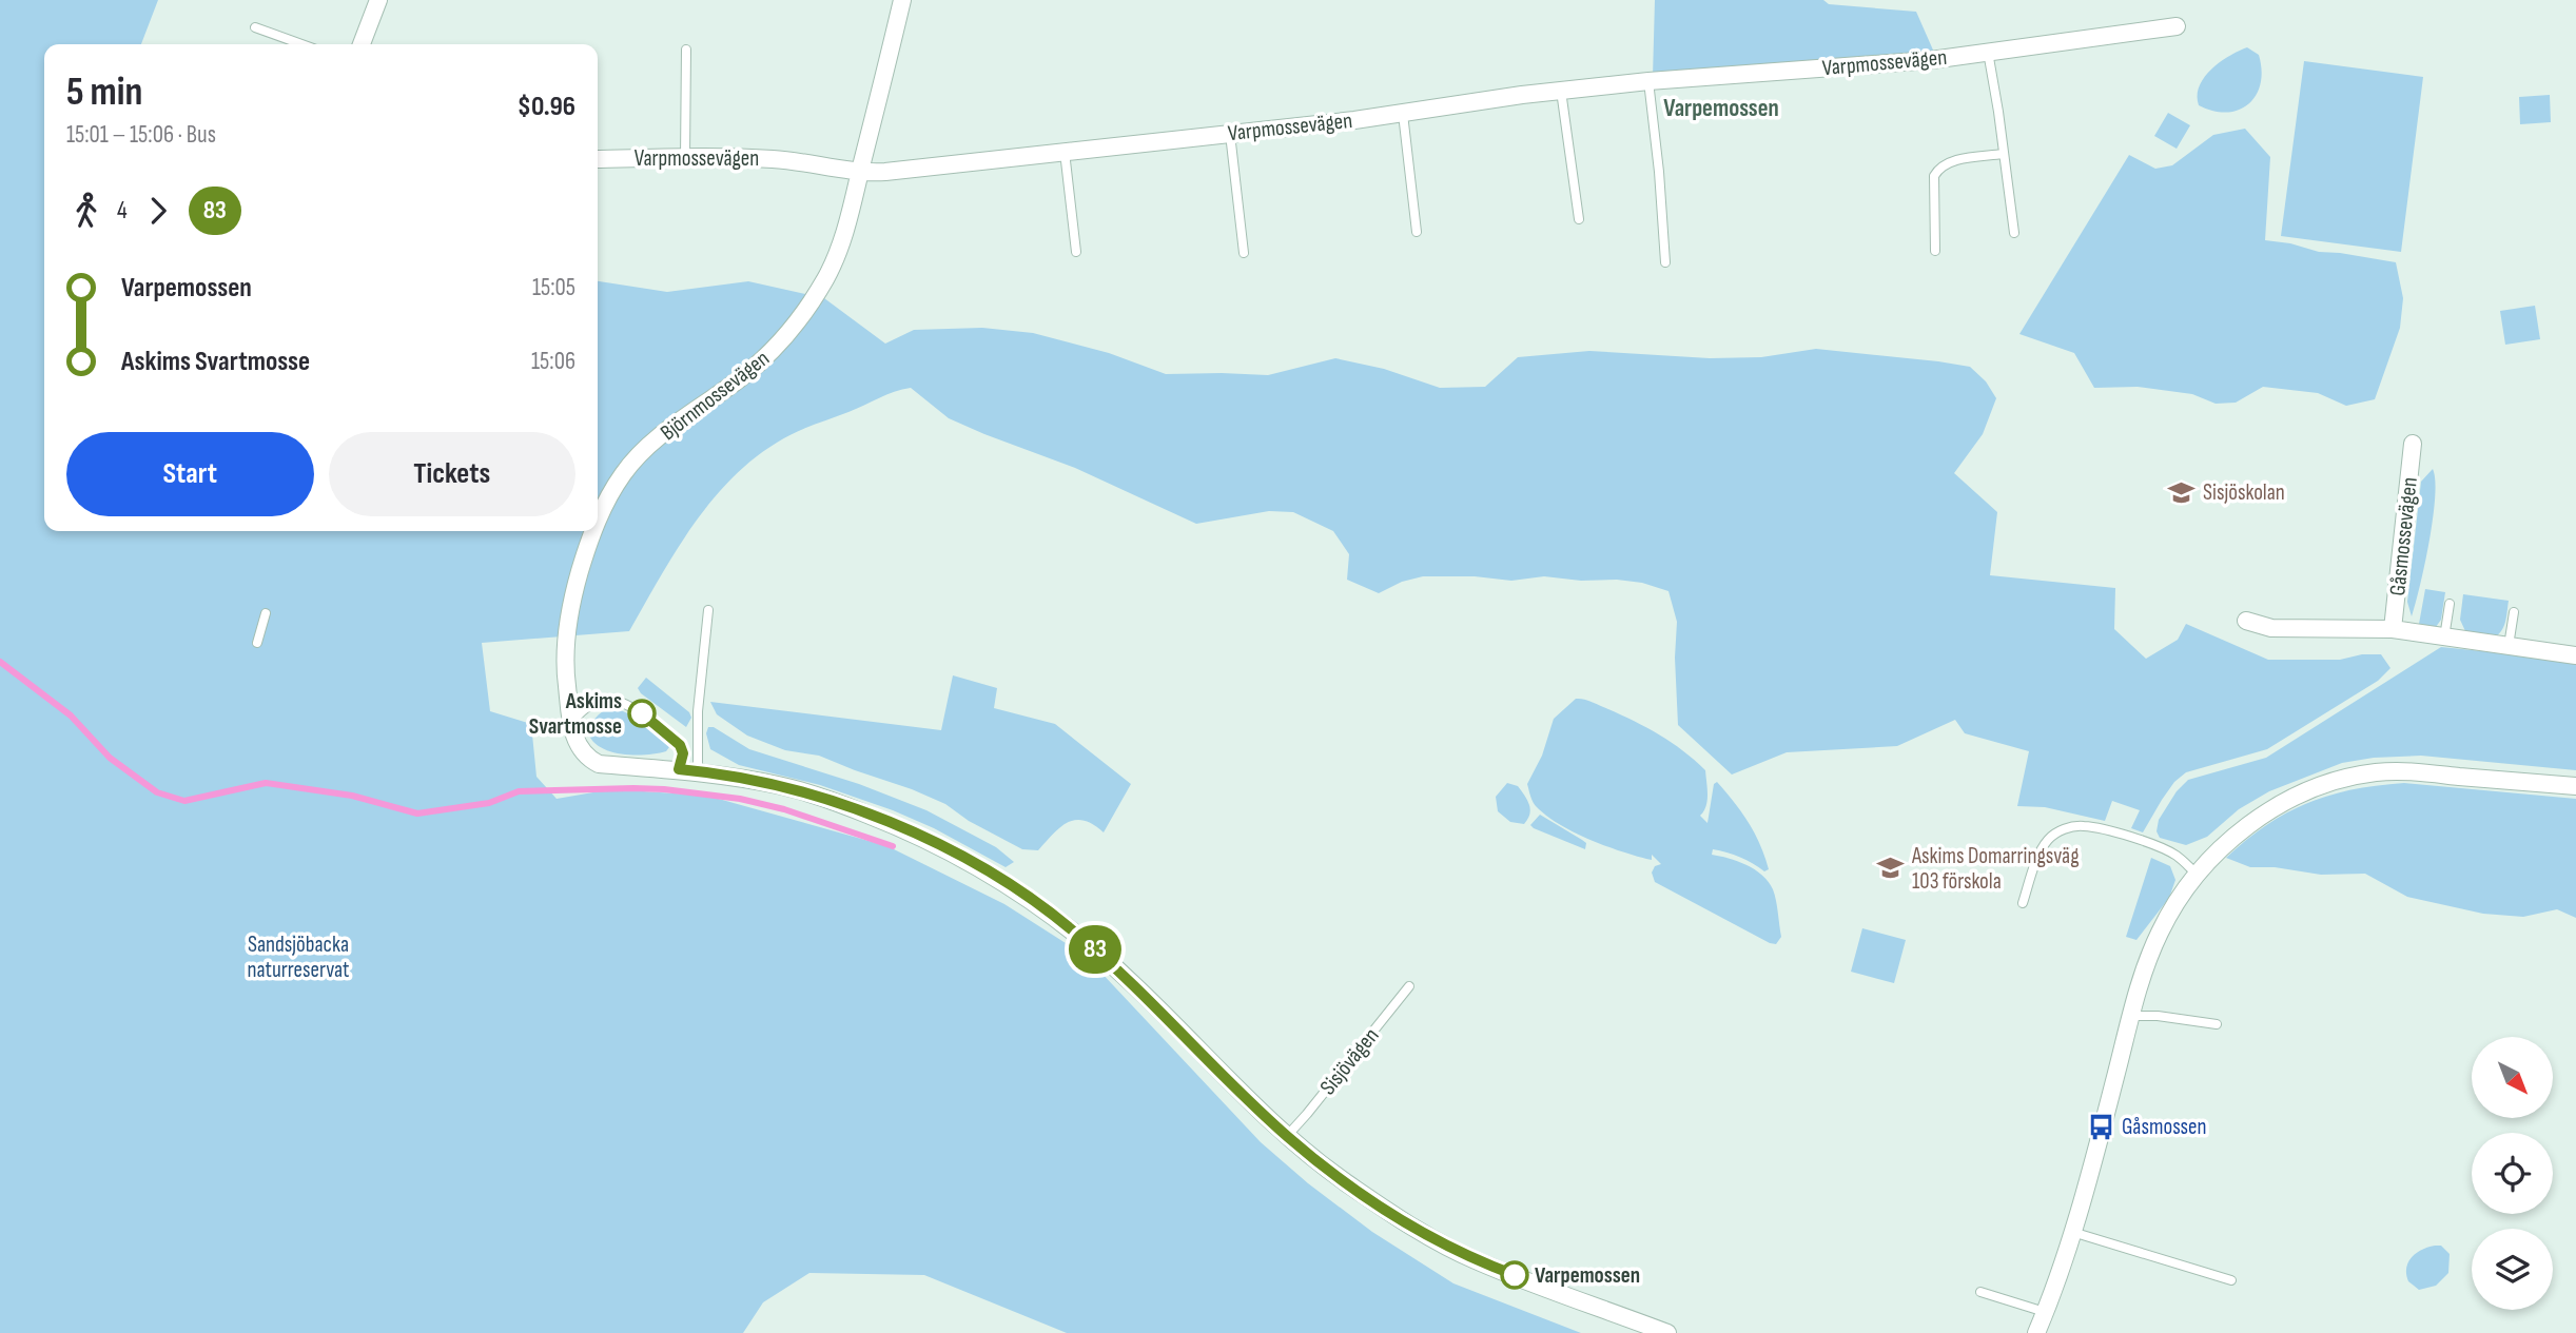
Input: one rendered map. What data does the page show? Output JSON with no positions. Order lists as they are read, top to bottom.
{
  "streets": {
    "street": ["Varpmossevägen", "Björnmossevägen", "Gåsmossevägen"],
    "lane": ["Sisjövägen"]
  },
  "crossings": [
    ["Varpmossevägen", "Björnmossevägen"]
  ],
  "districts": ["Varpemossen"],
  "parks": ["Sandsjöbacka naturreservat"],
  "places": {
    "school or university": ["Sisjöskolan", "Askims Domarringsväg 103 förskola"],
    "other": ["Askims Svartmosse", "Varpemossen"],
    "bus stop": ["Gåsmossen"]
  },
  "lines": ["bus line 83"],
  "north": "bottom right",
  "page": {
    "on_map": "83",
    "heading": ["5 min", "15:01 – 15:06 · Bus", "$0.96"],
    "legs": ["4", "83"],
    "list": [
      {
        "name": "Varpemossen",
        "value": "15:05"
      },
      {
        "name": "Askims Svartmosse",
        "value": "15:06"
      }
    ],
    "buttons": ["Start", "Tickets"]
  }
}
